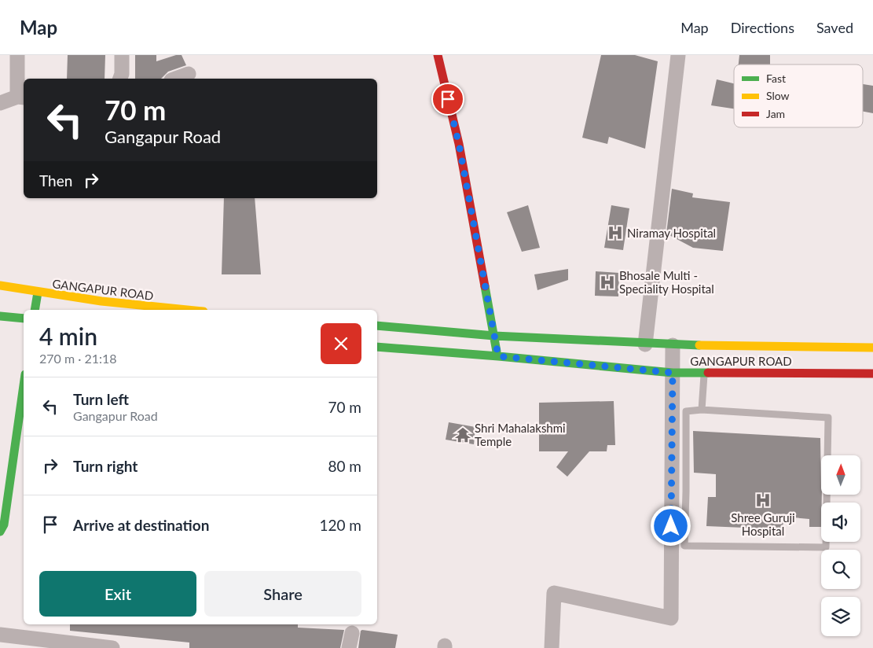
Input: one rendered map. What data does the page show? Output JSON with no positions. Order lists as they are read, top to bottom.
{
  "streets": {
    "main road": ["GANGAPUR ROAD"]
  },
  "places": {
    "hospital": ["Niramay Hospital", "Bhosale Multi - Speciality Hospital", "Shree Guruji Hospital"],
    "temple": ["Shri Mahalakshmi Temple"]
  },
  "legend": ["Fast", "Slow", "Jam"],
  "north": "top",
  "page": {
    "header": "Map",
    "nav": ["Map", "Directions", "Saved"],
    "turn": ["70 m", "Gangapur Road"],
    "then": "Then",
    "heading": ["4 min", "270 m · 21:18"],
    "list": [
      {
        "name": "Turn left",
        "note": "Gangapur Road",
        "value": "70 m"
      },
      {
        "name": "Turn right",
        "value": "80 m"
      },
      {
        "name": "Arrive at destination",
        "value": "120 m"
      }
    ],
    "buttons": ["Exit", "Share"]
  }
}
